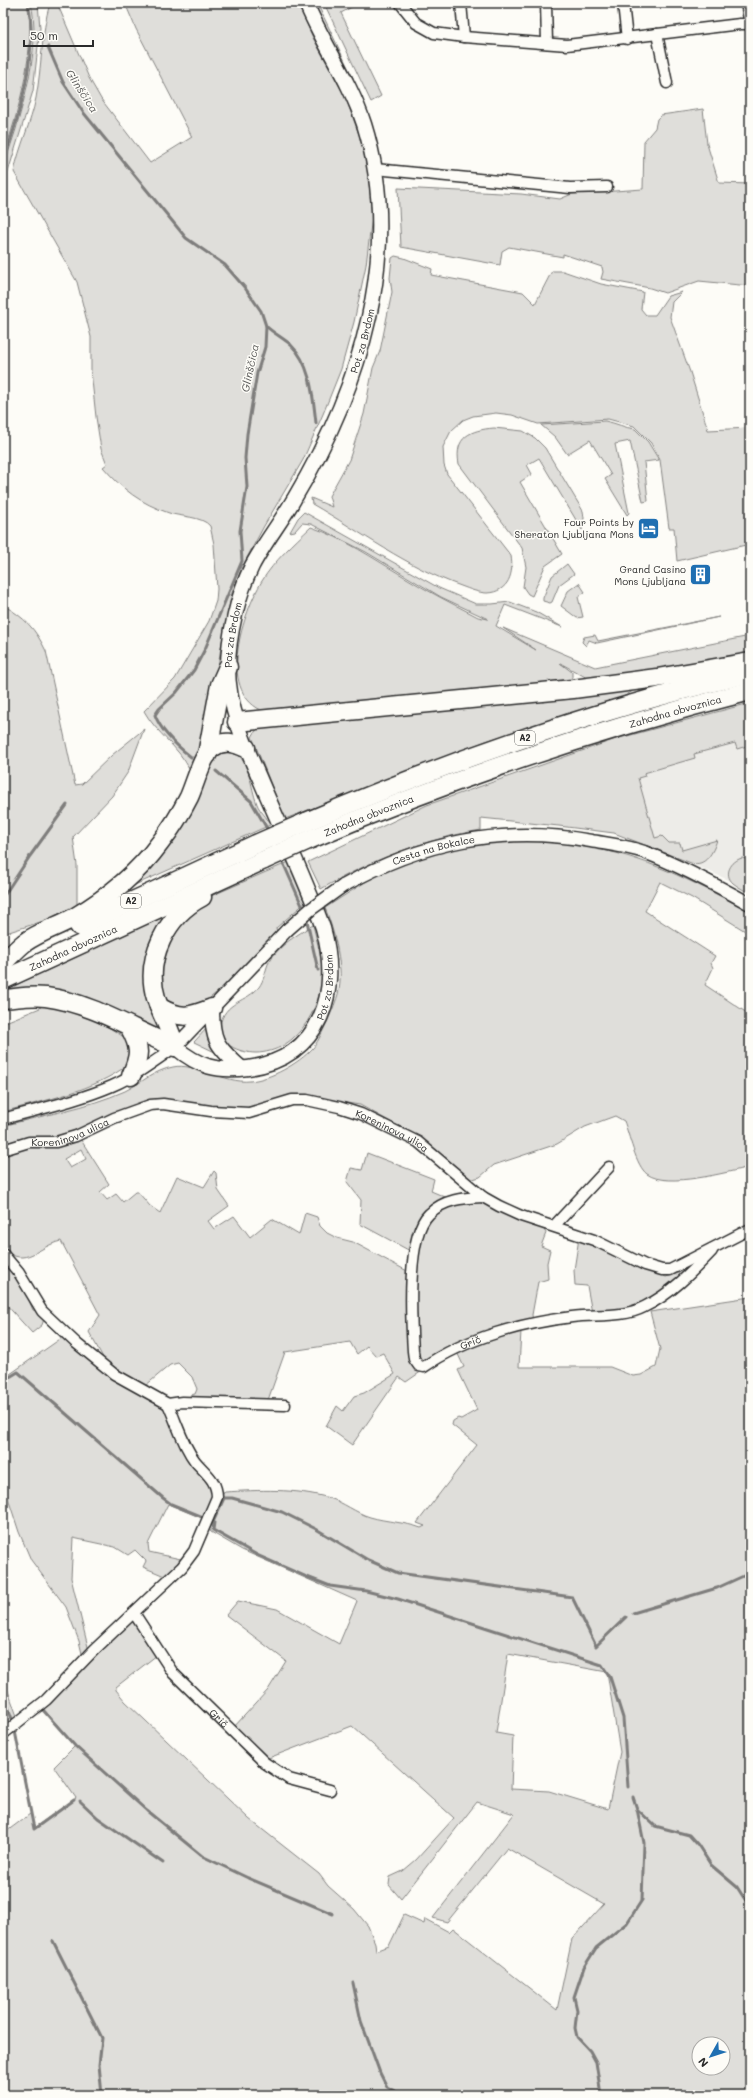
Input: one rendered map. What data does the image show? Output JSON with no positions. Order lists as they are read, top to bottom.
{
  "streets": {
    "highway": ["Zahodna obvoznica", "A2"],
    "main road": ["Pot za Brdom"],
    "street": ["Cesta na Bokalce", "Koreninova ulica", "Grič"]
  },
  "crossings": [
    ["Pot za Brdom", "Cesta na Bokalce"],
    ["Koreninova ulica", "Grič"]
  ],
  "water": ["Glinščica"],
  "places": {
    "hotel": ["Four Points by Sheraton Ljubljana Mons"],
    "building": ["Grand Casino Mons Ljubljana"]
  },
  "scale_bar": "50 m",
  "north": "bottom left"
}
